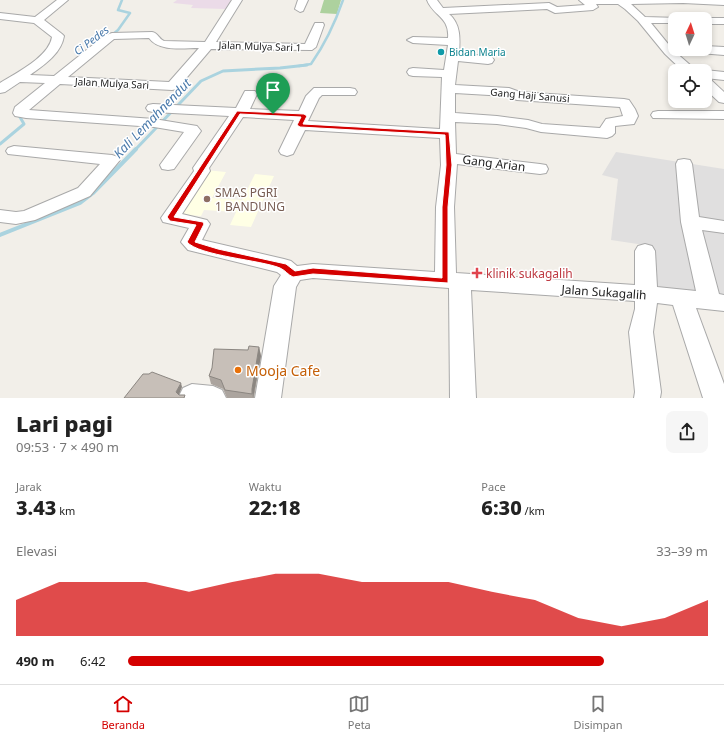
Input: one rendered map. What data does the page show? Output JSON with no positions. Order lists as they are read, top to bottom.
{
  "streets": {
    "street": [
      "Jalan Mulya Sari 1",
      "Jalan Mulya Sari",
      "Gang Haji Sanusi",
      "Gang Arian",
      "Jalan Sukagalih"
    ]
  },
  "water": ["Ci Pedes", "Kali Lemahnendut"],
  "places": {
    "other": ["Bidan Maria", "SMAS PGRI 1 BANDUNG", "Mooja Cafe"],
    "health": ["klinik sukagalih"]
  },
  "north": "top",
  "page": {
    "heading": ["Lari pagi", "09:53 · 7 × 490 m"],
    "stats": [
      ["Jarak", "3.43 km"],
      ["Waktu", "22:18"],
      ["Pace", "6:30 /km"]
    ],
    "chart": ["Elevasi", "33–39 m"],
    "list": [
      {
        "name": "490 m",
        "note": "6:42"
      }
    ],
    "tabs": ["Beranda", "Peta", "Disimpan"]
  }
}
